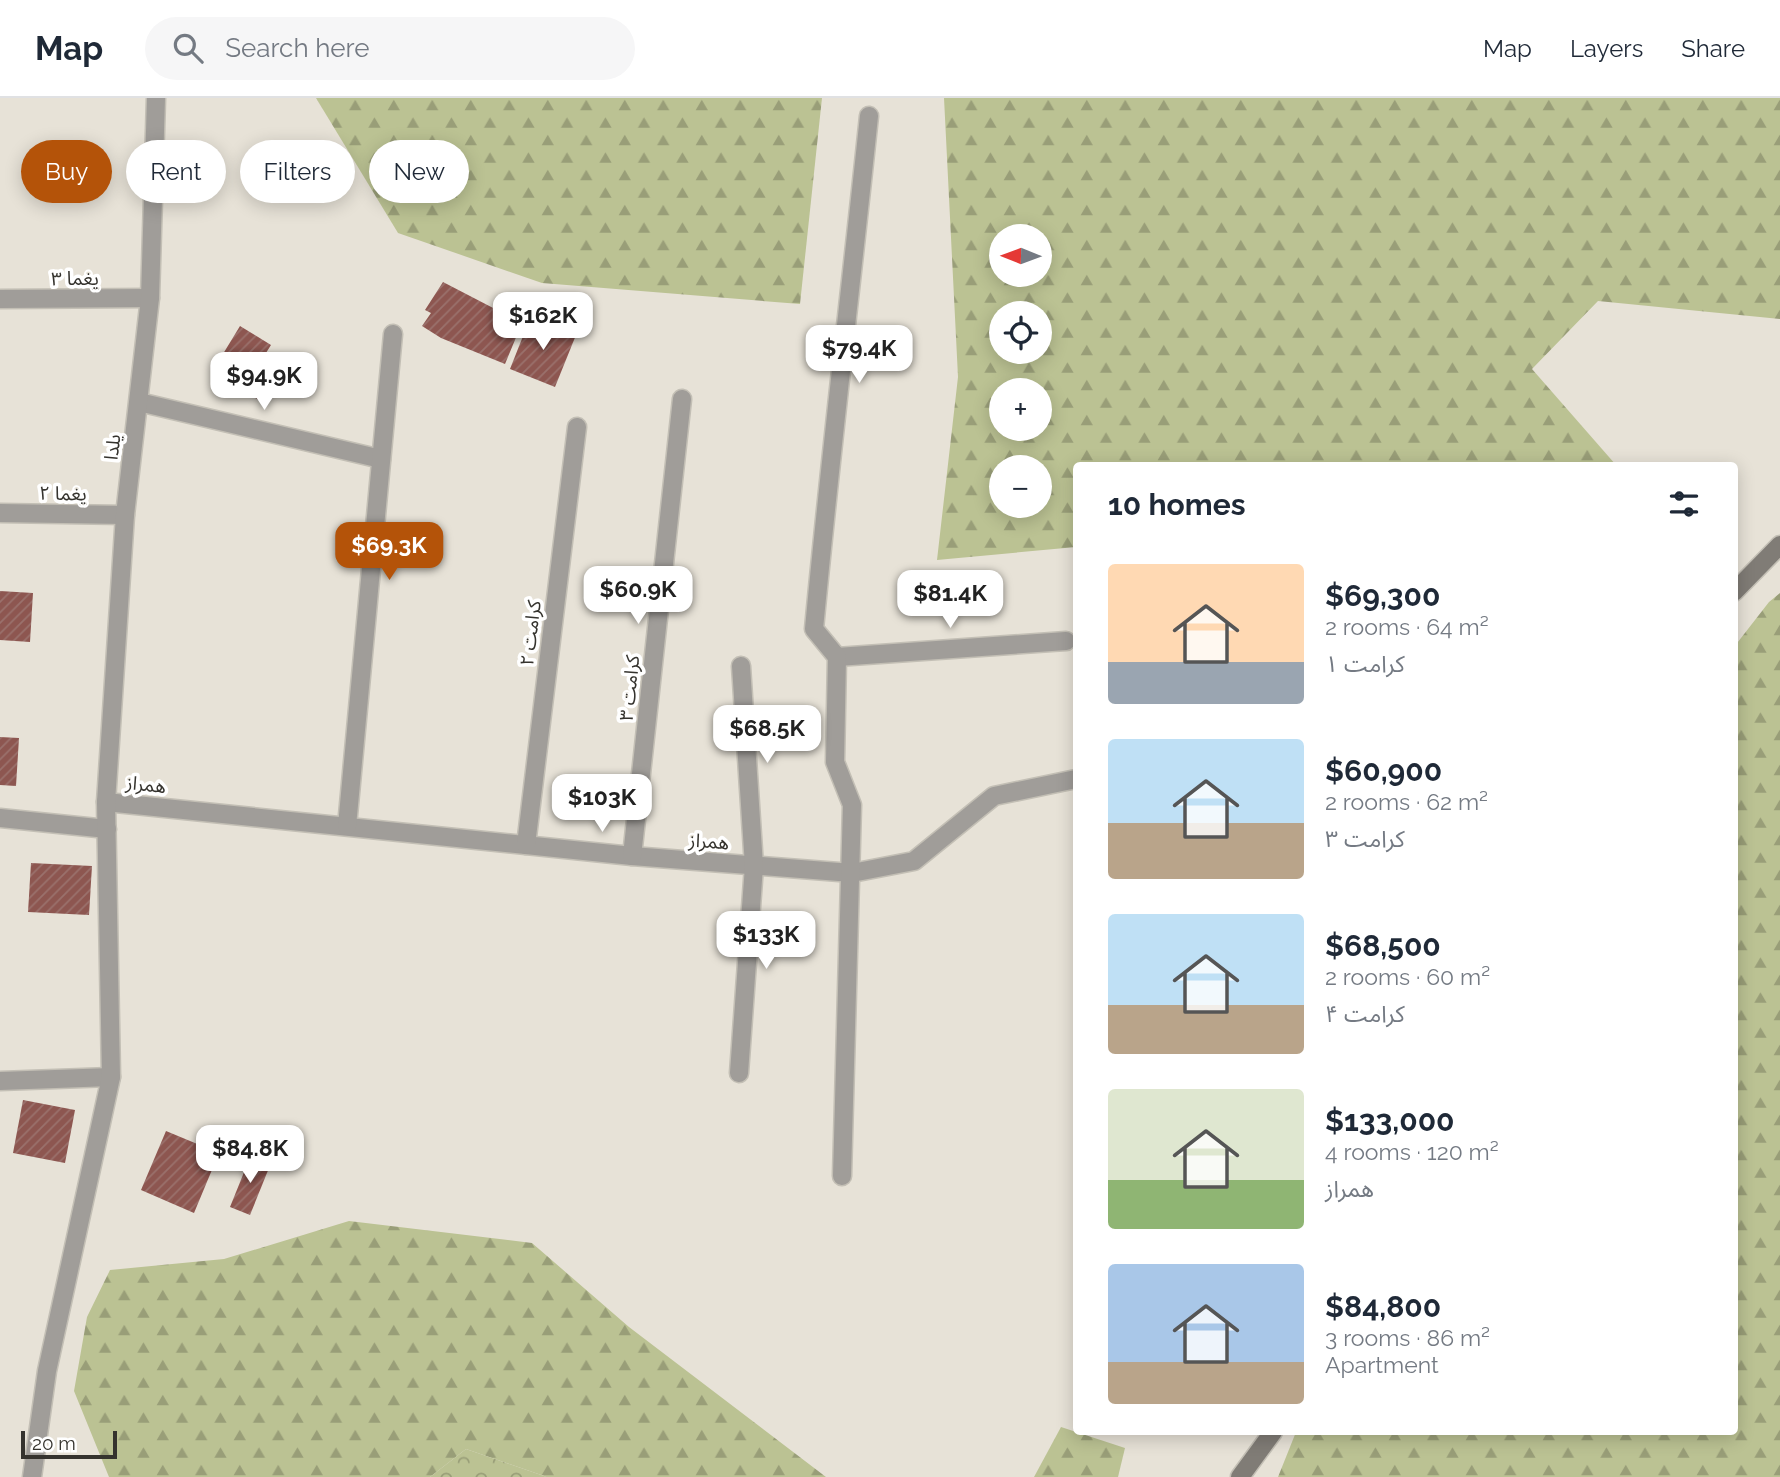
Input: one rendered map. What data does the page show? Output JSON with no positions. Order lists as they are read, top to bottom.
{
  "streets": {
    "street": [
      "یغما ۳",
      "یلدا",
      "یغما ۲",
      "کرامت ۲",
      "کرامت ۳",
      "همراز"
    ]
  },
  "crossings": [
    ["یغما ۳", "یلدا"],
    ["یلدا", "یغما ۲"],
    ["یلدا", "همراز"],
    ["کرامت ۲", "همراز"],
    ["کرامت ۳", "همراز"]
  ],
  "scale_bar": "20 m",
  "north": "left",
  "page": {
    "header": "Map",
    "search": "Search here",
    "nav": ["Map", "Layers", "Share"],
    "chip": [
      "Buy",
      "Rent",
      "Filters",
      "New"
    ],
    "map_buttons": ["+", "−"],
    "price": [
      "$162K",
      "$79.4K",
      "$94.9K",
      "$69.3K",
      "$60.9K",
      "$81.4K",
      "$68.5K",
      "$103K",
      "$133K",
      "$84.8K"
    ],
    "heading": "10 homes",
    "list": [
      {
        "name": "$69,300",
        "note": "2 rooms · 64 m² · کرامت ۱"
      },
      {
        "name": "$60,900",
        "note": "2 rooms · 62 m² · کرامت ۳"
      },
      {
        "name": "$68,500",
        "note": "2 rooms · 60 m² · کرامت ۴"
      },
      {
        "name": "$133,000",
        "note": "4 rooms · 120 m² · همراز"
      },
      {
        "name": "$84,800",
        "note": "3 rooms · 86 m² · Apartment"
      }
    ],
    "scale": "20 m"
  }
}
